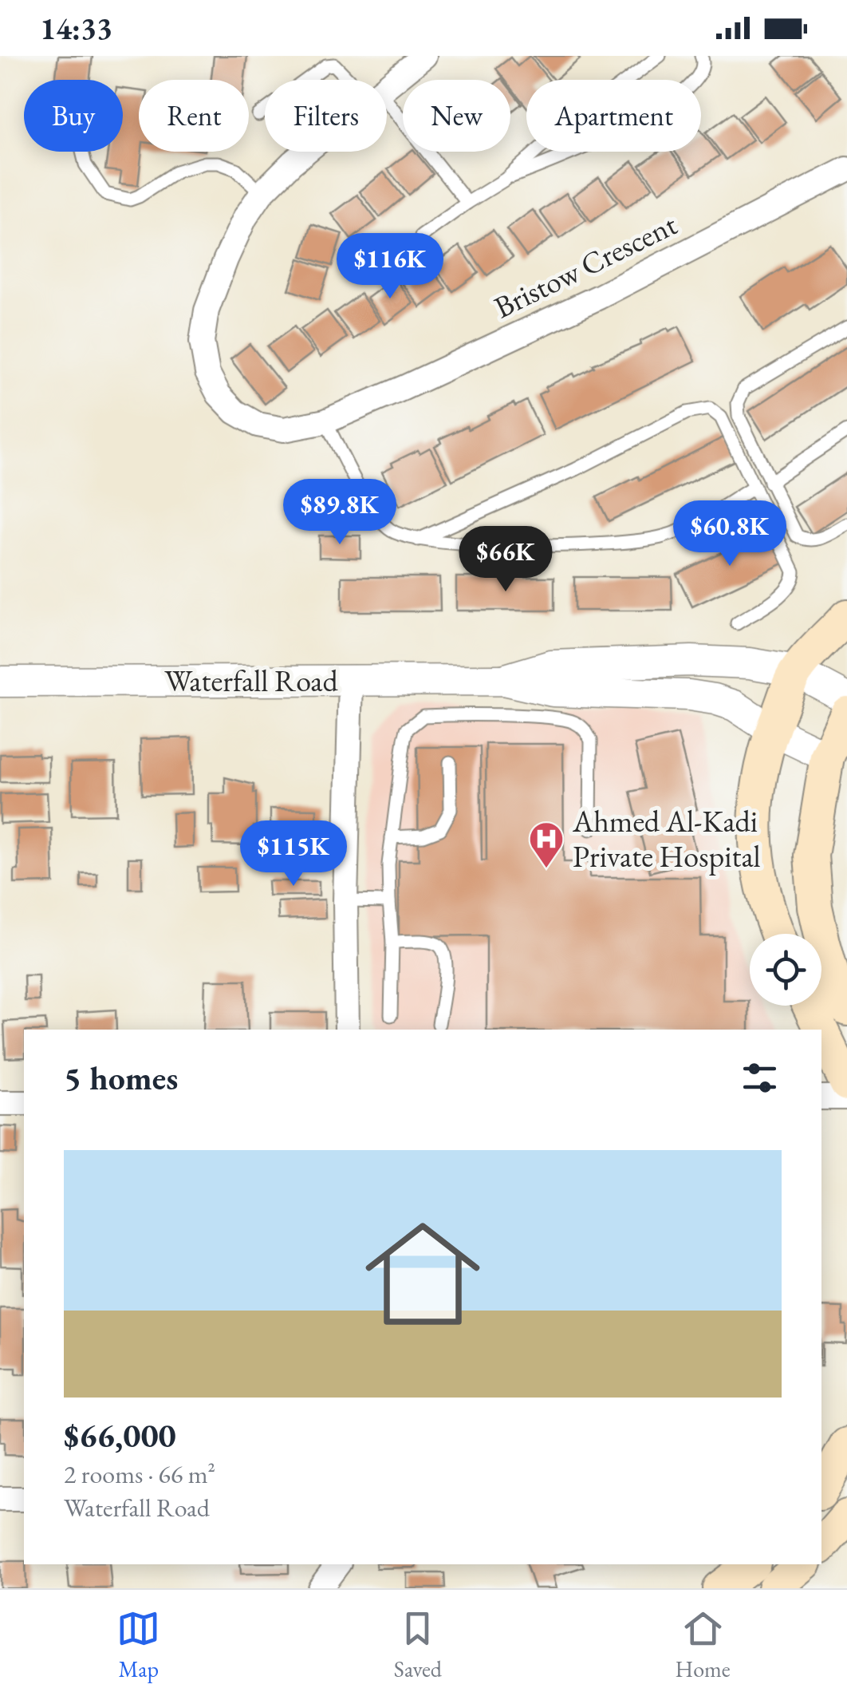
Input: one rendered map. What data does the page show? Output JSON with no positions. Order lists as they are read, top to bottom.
{
  "streets": {
    "street": ["Bristow Crescent", "Waterfall Road"]
  },
  "places": {
    "hospital": ["Ahmed Al-Kadi Private Hospital"]
  },
  "page": {
    "status": "14:33",
    "chip": [
      "Buy",
      "Rent",
      "Filters",
      "New",
      "Apartment"
    ],
    "price": [
      "$116K",
      "$89.8K",
      "$60.8K",
      "$66K",
      "$115K"
    ],
    "heading": "5 homes",
    "list": [
      {
        "name": "$66,000",
        "note": "2 rooms · 66 m² · Waterfall Road"
      }
    ],
    "tabs": ["Map", "Saved", "Home"]
  }
}
